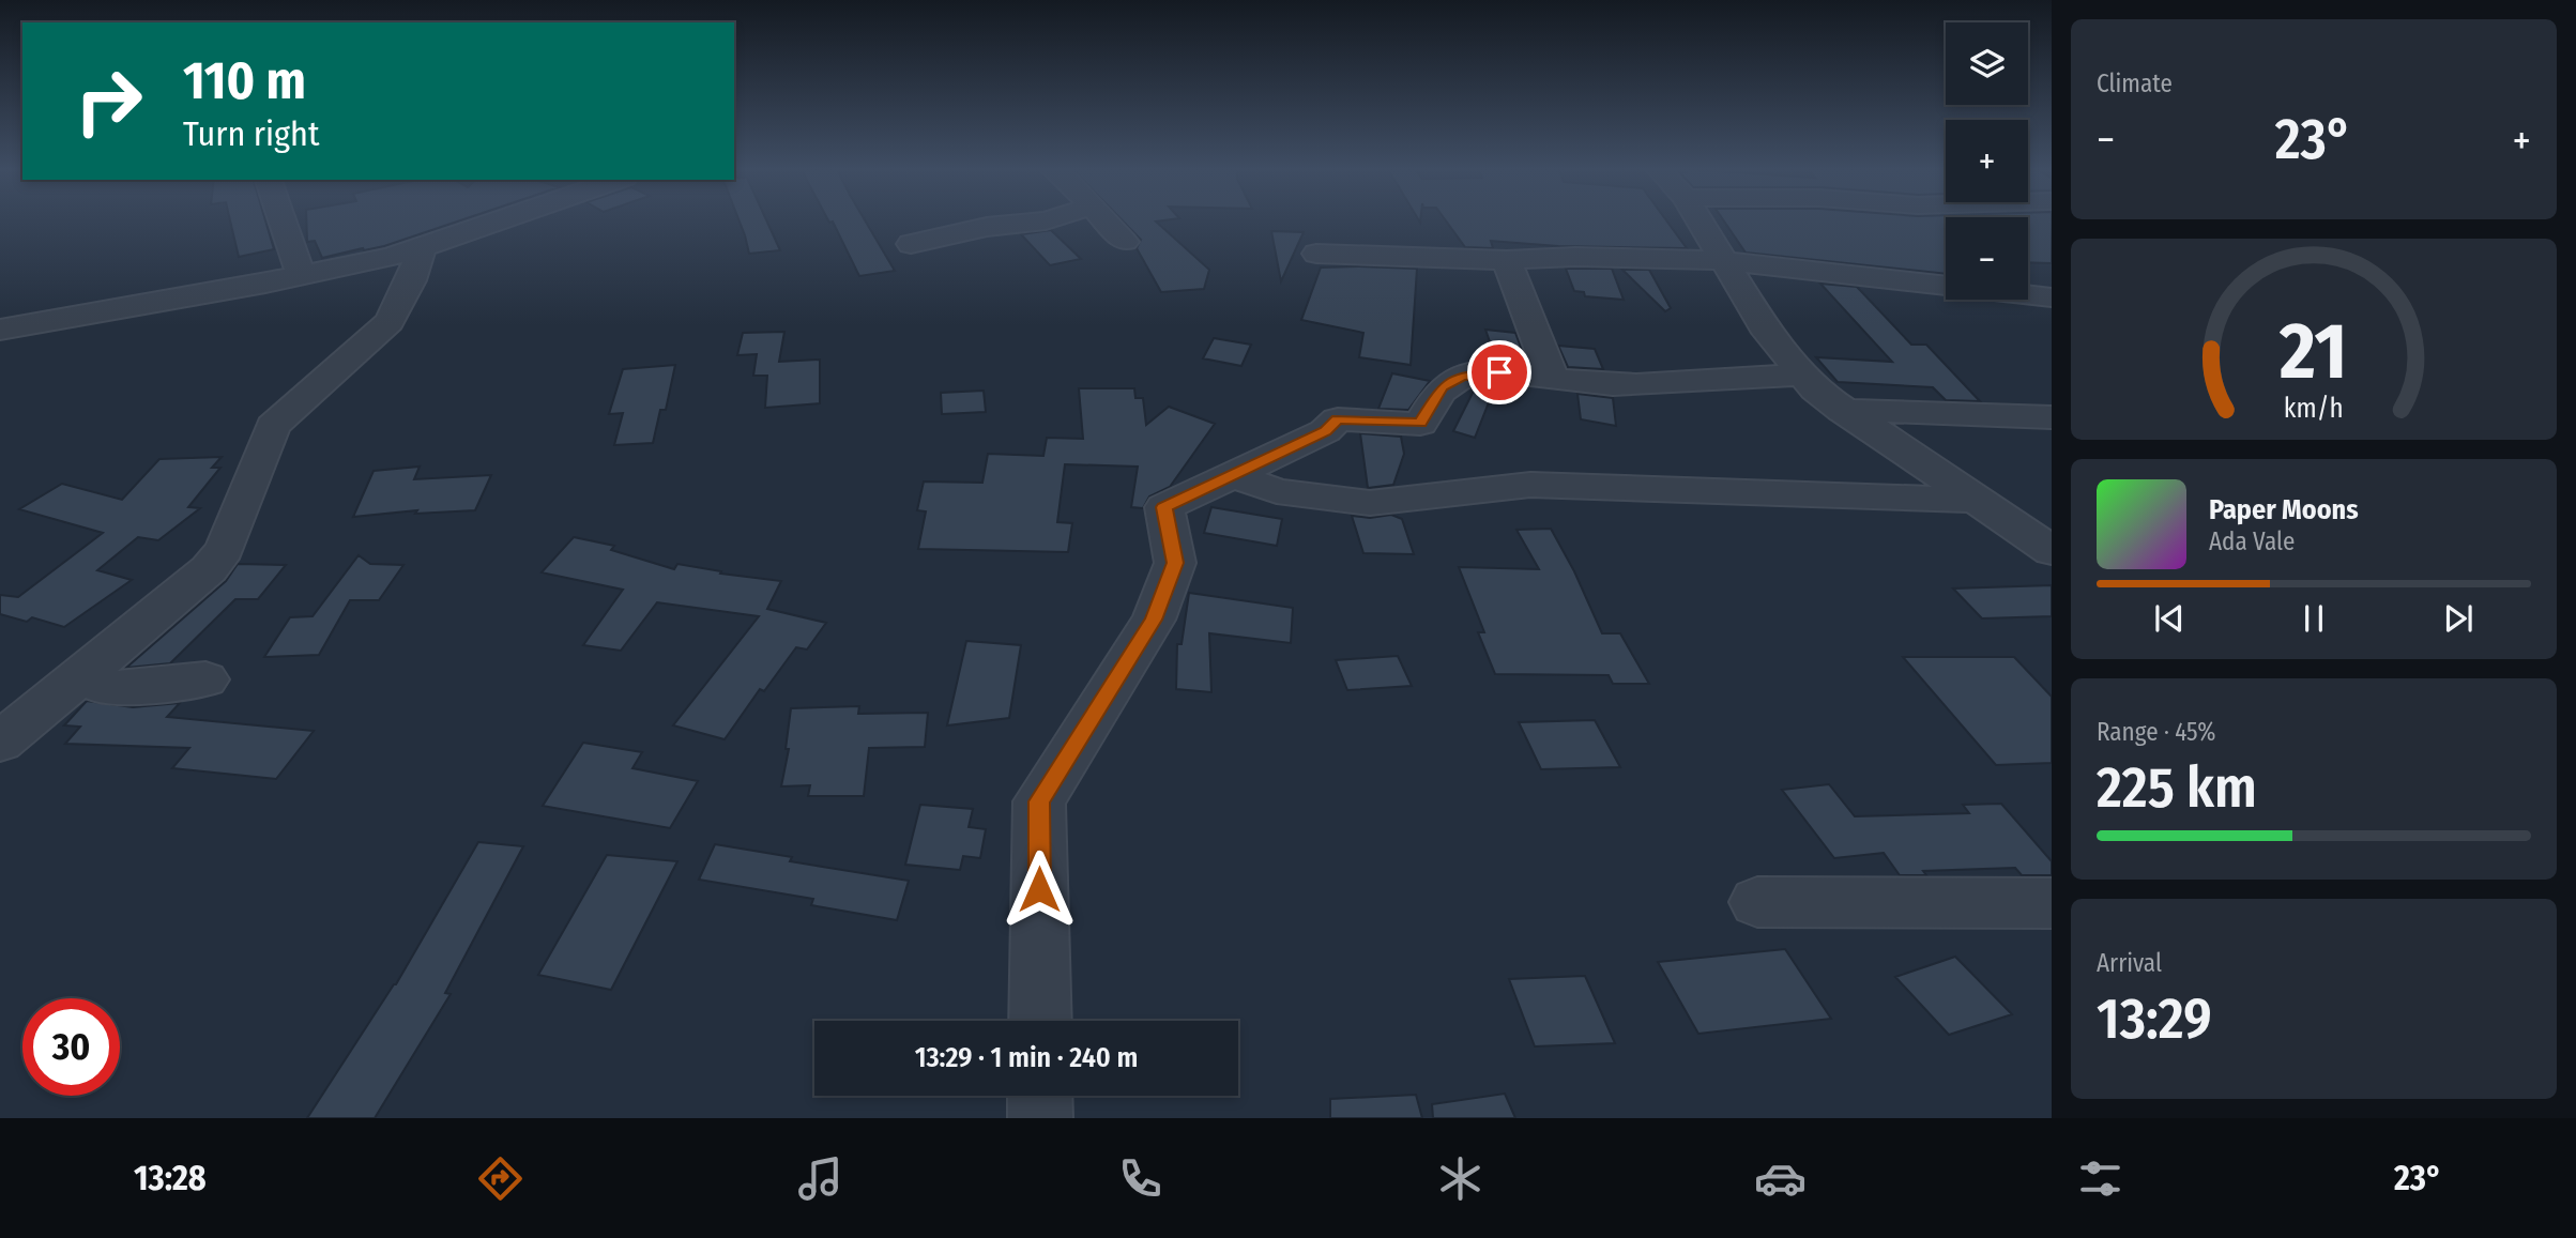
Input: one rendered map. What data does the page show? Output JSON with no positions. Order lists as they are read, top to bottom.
{
  "page": {
    "tile": [
      "Climate",
      ["Range · 45%", "225 km"],
      ["Arrival", "13:29"]
    ],
    "map_buttons": ["+", "−"],
    "turn": ["110 m", "Turn right"],
    "heat": ["−", "23°", "+"],
    "song": ["Paper Moons", "Ada Vale"],
    "limit": "30",
    "trip": "13:29 · 1 min · 240 m",
    "tabs": ["13:28", "23°"],
    "gauge": ["21", "km/h"]
  }
}
